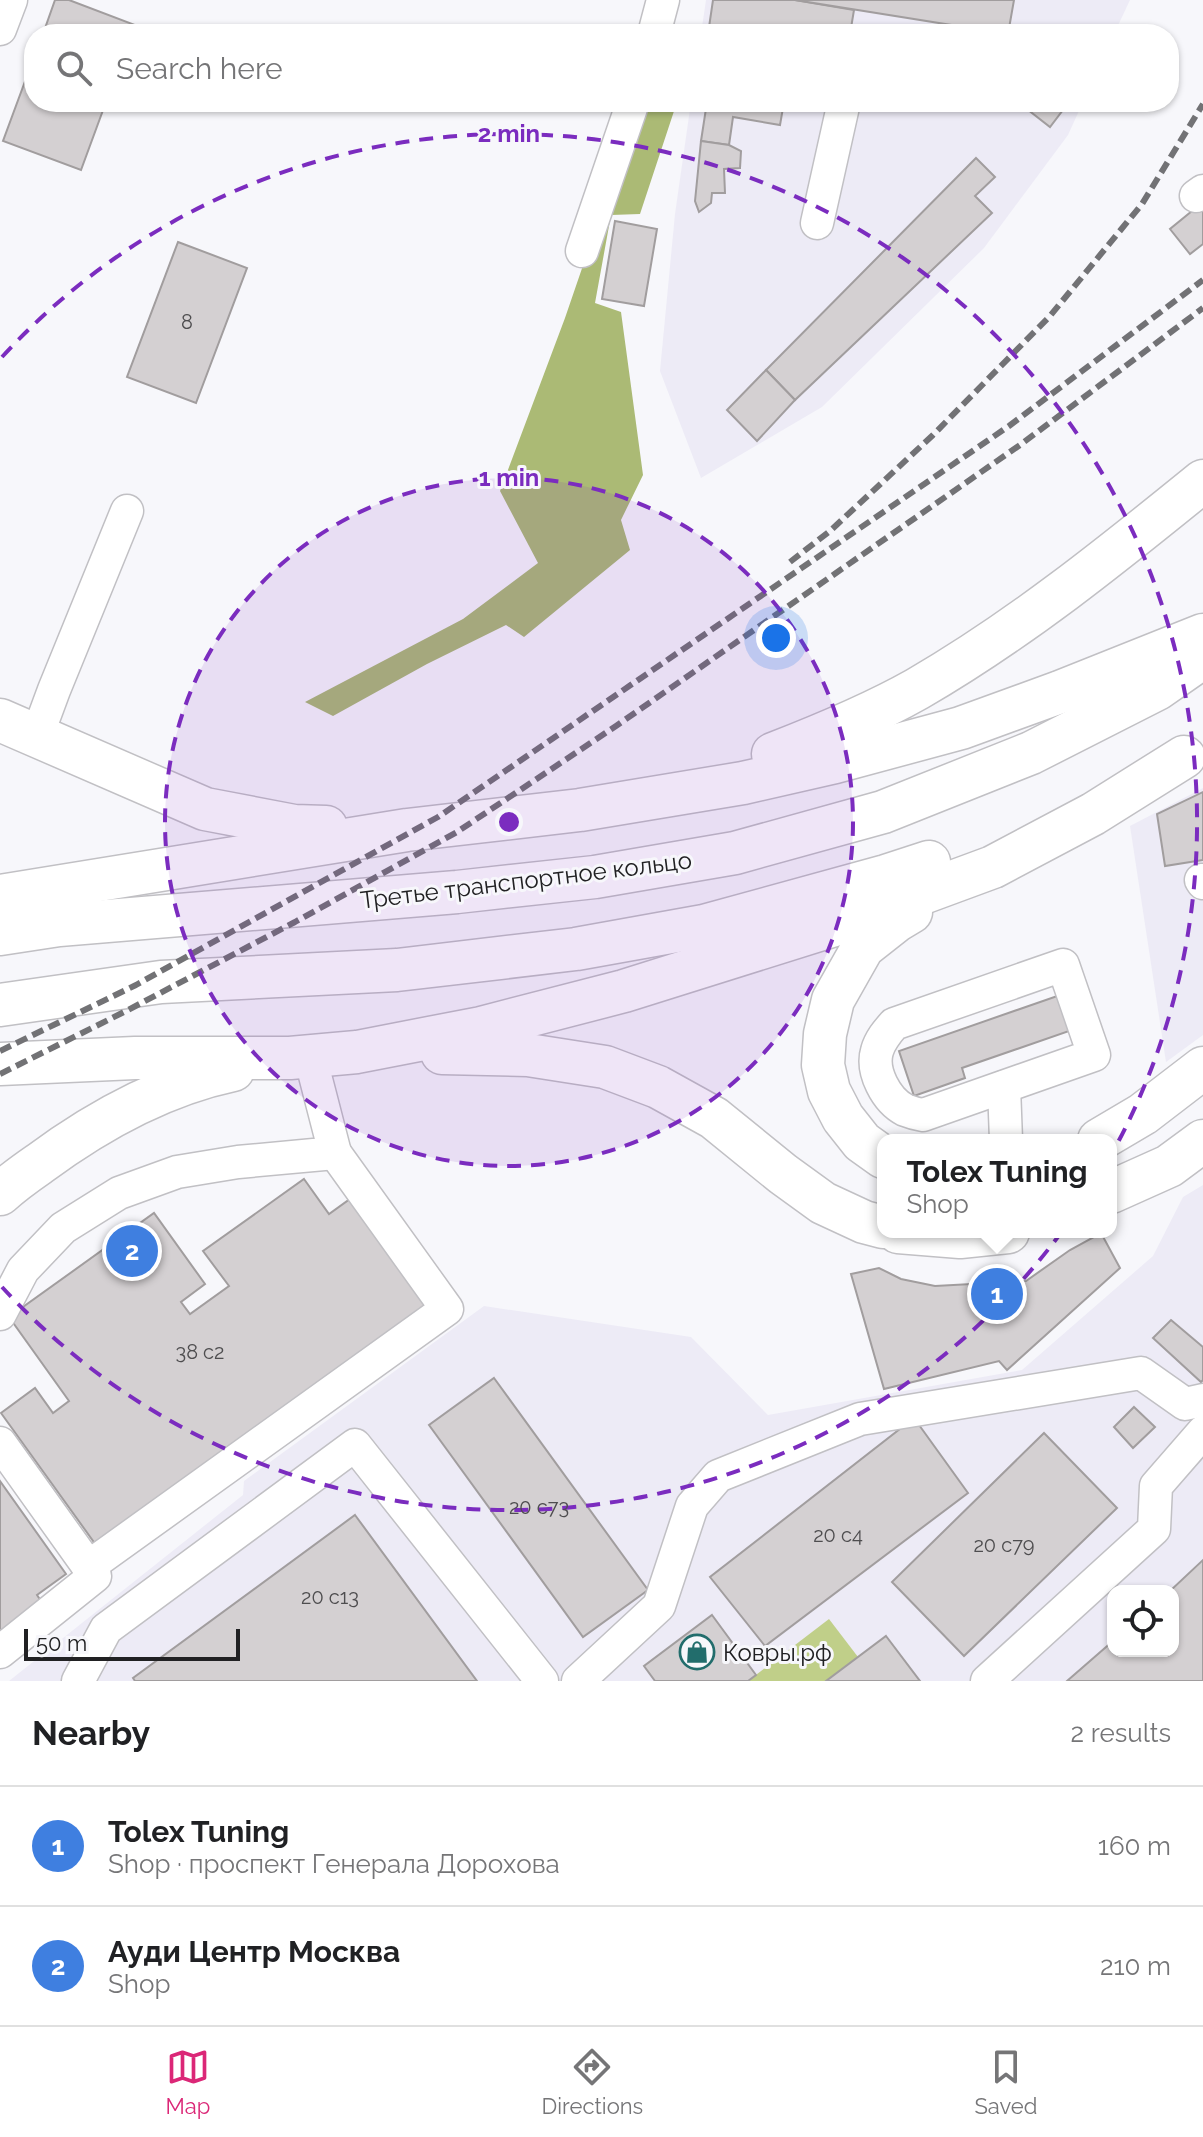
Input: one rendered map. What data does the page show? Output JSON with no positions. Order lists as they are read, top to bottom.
{
  "streets": {
    "main road": ["Третье транспортное кольцо"]
  },
  "places": {
    "shop": ["Ковры.рф"]
  },
  "house_numbers": [
    "8",
    "38 с2",
    "20 с73",
    "20 с4",
    "20 с79",
    "20 с13"
  ],
  "scale_bar": "50 m",
  "page": {
    "search": "Search here",
    "popup": ["Tolex Tuning", "Shop"],
    "pins": ["2", "1"],
    "scale": "50 m",
    "heading": ["Nearby", "2 results"],
    "list": [
      {
        "mark": "1",
        "name": "Tolex Tuning",
        "note": "Shop · проспект Генерала Дорохова",
        "value": "160 m"
      },
      {
        "mark": "2",
        "name": "Ауди Центр Москва",
        "note": "Shop",
        "value": "210 m"
      }
    ],
    "nav": ["Map", "Directions", "Saved"]
  },
  "rings": ["2 min", "1 min"]
}
